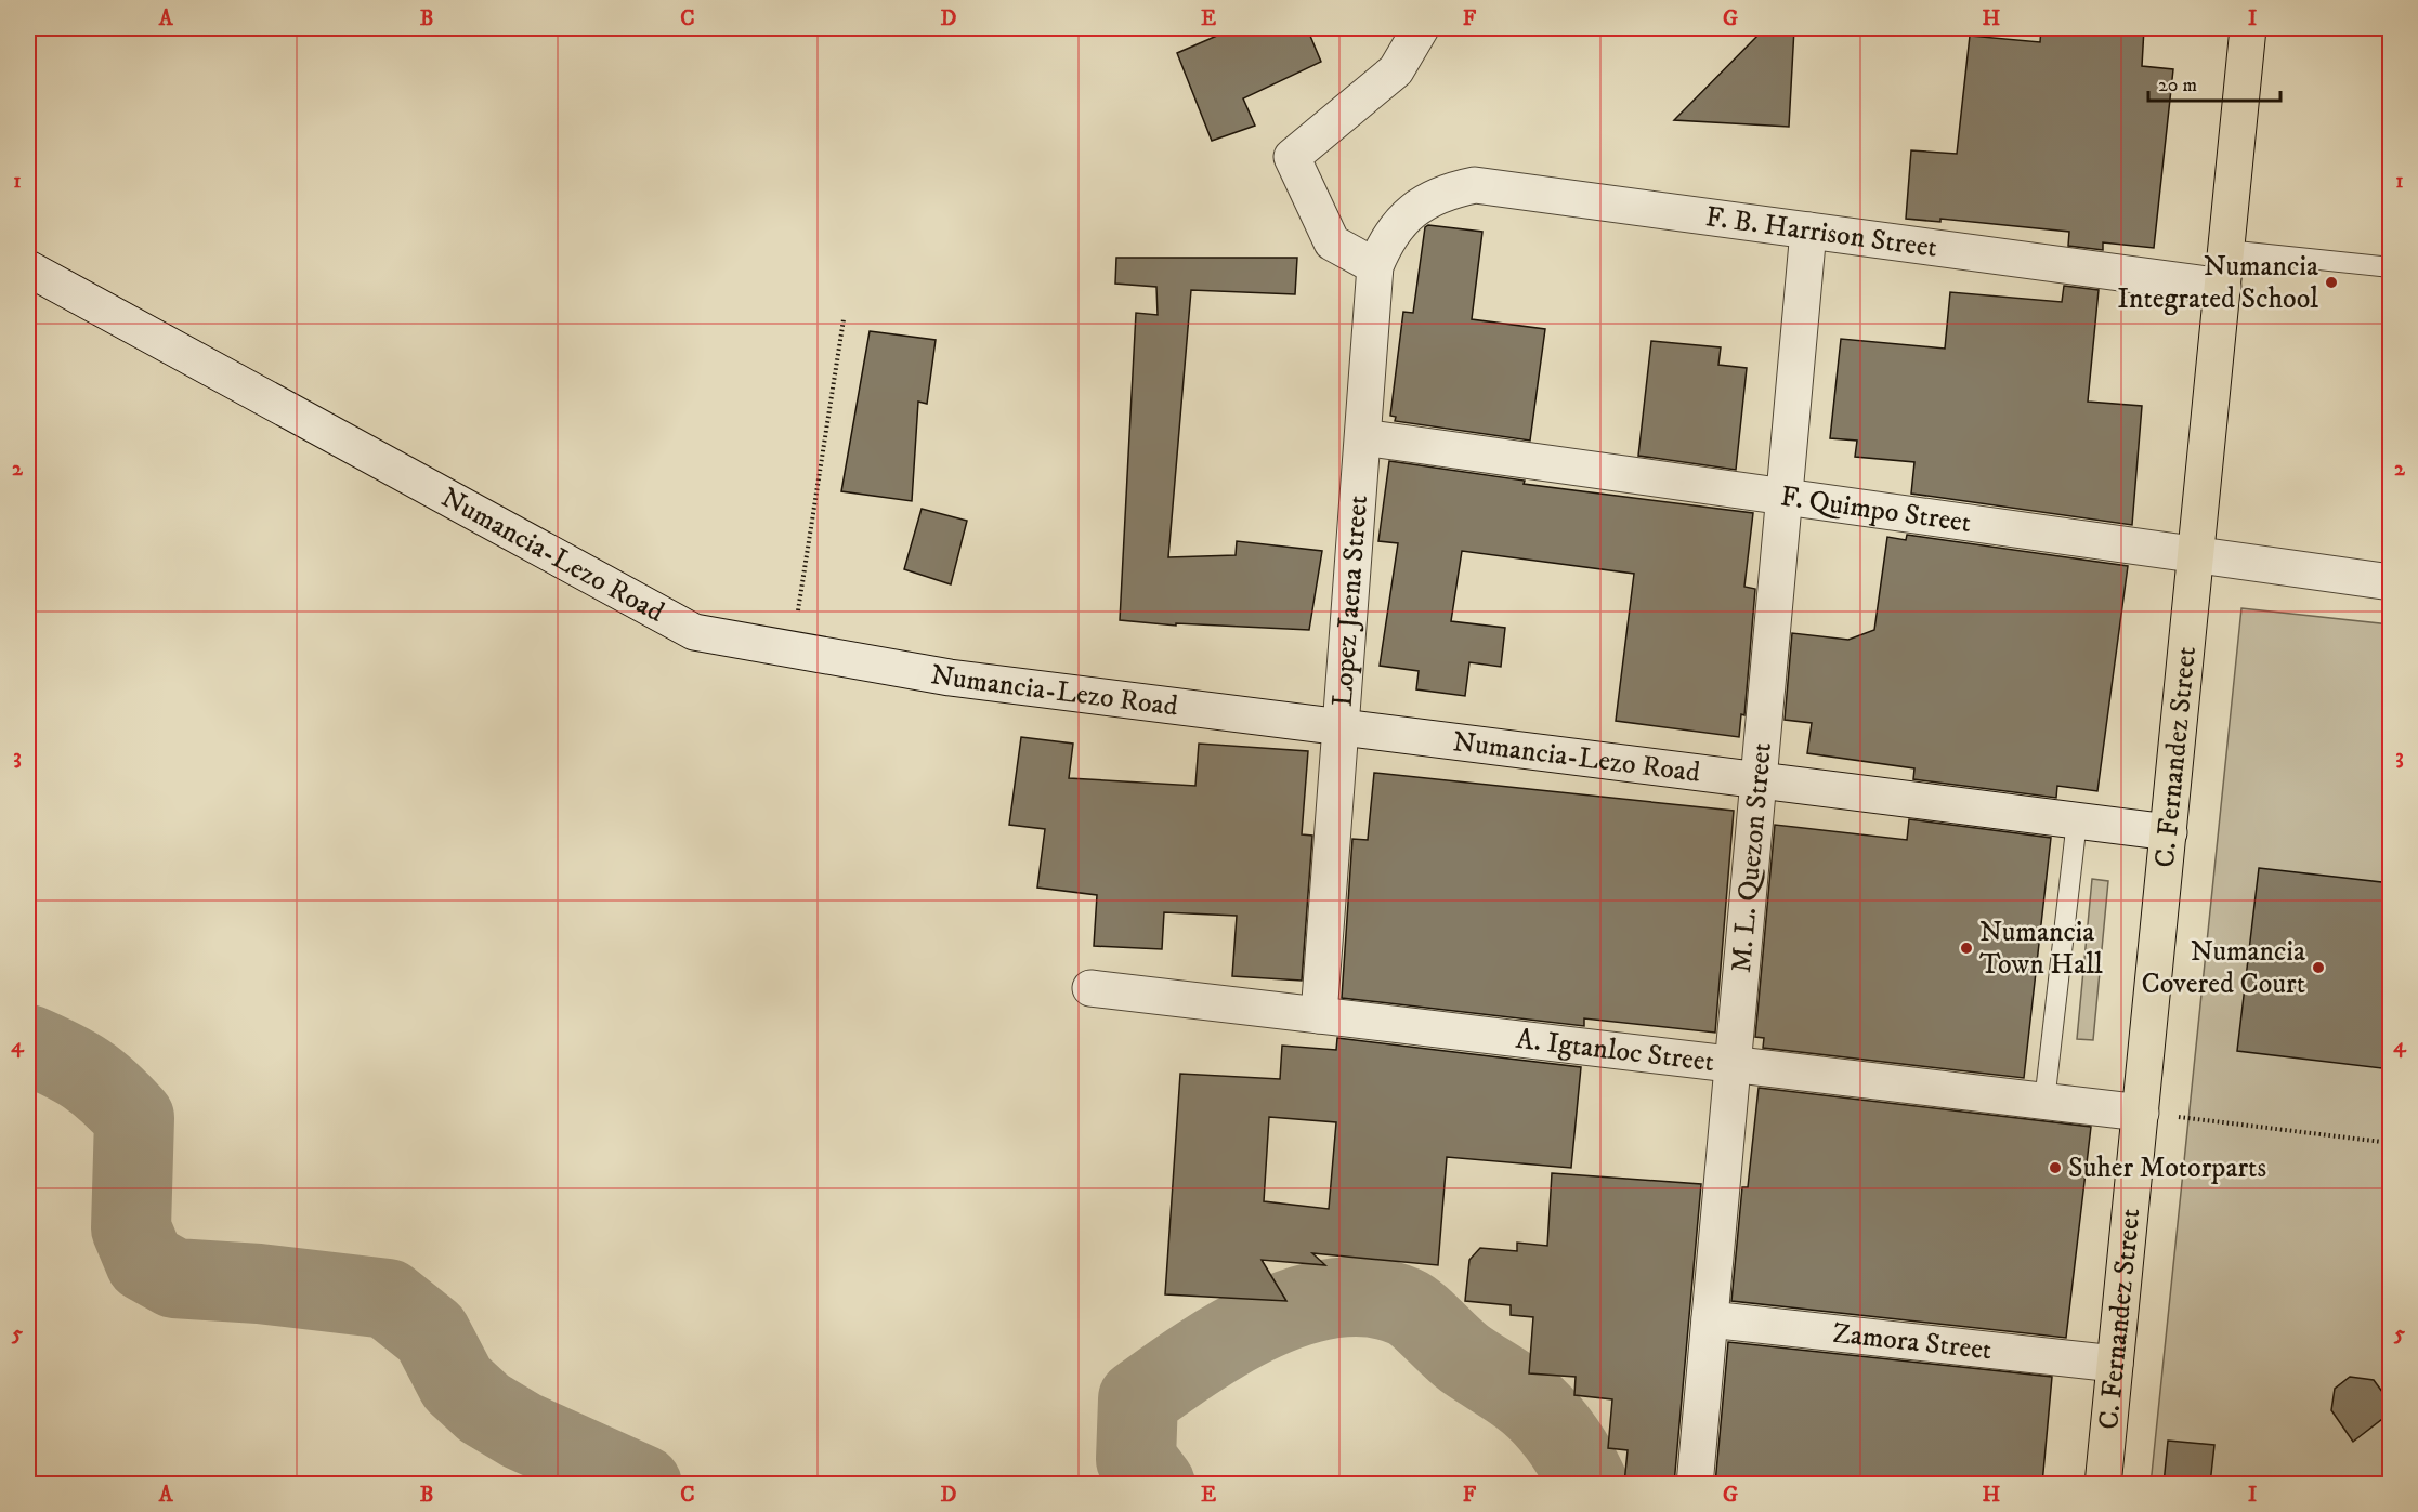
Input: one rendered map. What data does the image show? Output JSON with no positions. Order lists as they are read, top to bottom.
{
  "streets": {
    "main road": ["C. Fernandez Street"],
    "street": [
      "F. B. Harrison Street",
      "F. Quimpo Street",
      "Numancia-Lezo Road",
      "Lopez Jaena Street",
      "M. L. Quezon Street",
      "A. Igtanloc Street",
      "Zamora Street"
    ]
  },
  "crossings": [
    ["F. B. Harrison Street", "Lopez Jaena Street"],
    ["F. B. Harrison Street", "C. Fernandez Street"],
    ["F. B. Harrison Street", "M. L. Quezon Street"],
    ["F. Quimpo Street", "Lopez Jaena Street"],
    ["F. Quimpo Street", "C. Fernandez Street"],
    ["F. Quimpo Street", "M. L. Quezon Street"],
    ["Numancia-Lezo Road", "Lopez Jaena Street"],
    ["Numancia-Lezo Road", "C. Fernandez Street"],
    ["Numancia-Lezo Road", "M. L. Quezon Street"],
    ["Lopez Jaena Street", "A. Igtanloc Street"],
    ["C. Fernandez Street", "A. Igtanloc Street"],
    ["C. Fernandez Street", "Zamora Street"],
    ["M. L. Quezon Street", "A. Igtanloc Street"],
    ["M. L. Quezon Street", "Zamora Street"]
  ],
  "places": [
    "Numancia Integrated School",
    "Numancia Town Hall",
    "Numancia Covered Court",
    "Suher Motorparts"
  ],
  "scale_bar": "20 m",
  "grid": {
    "columns": [
      "A",
      "B",
      "C",
      "D",
      "E",
      "F",
      "G",
      "H",
      "I"
    ],
    "rows": [
      "1",
      "2",
      "3",
      "4",
      "5"
    ]
  }
}
